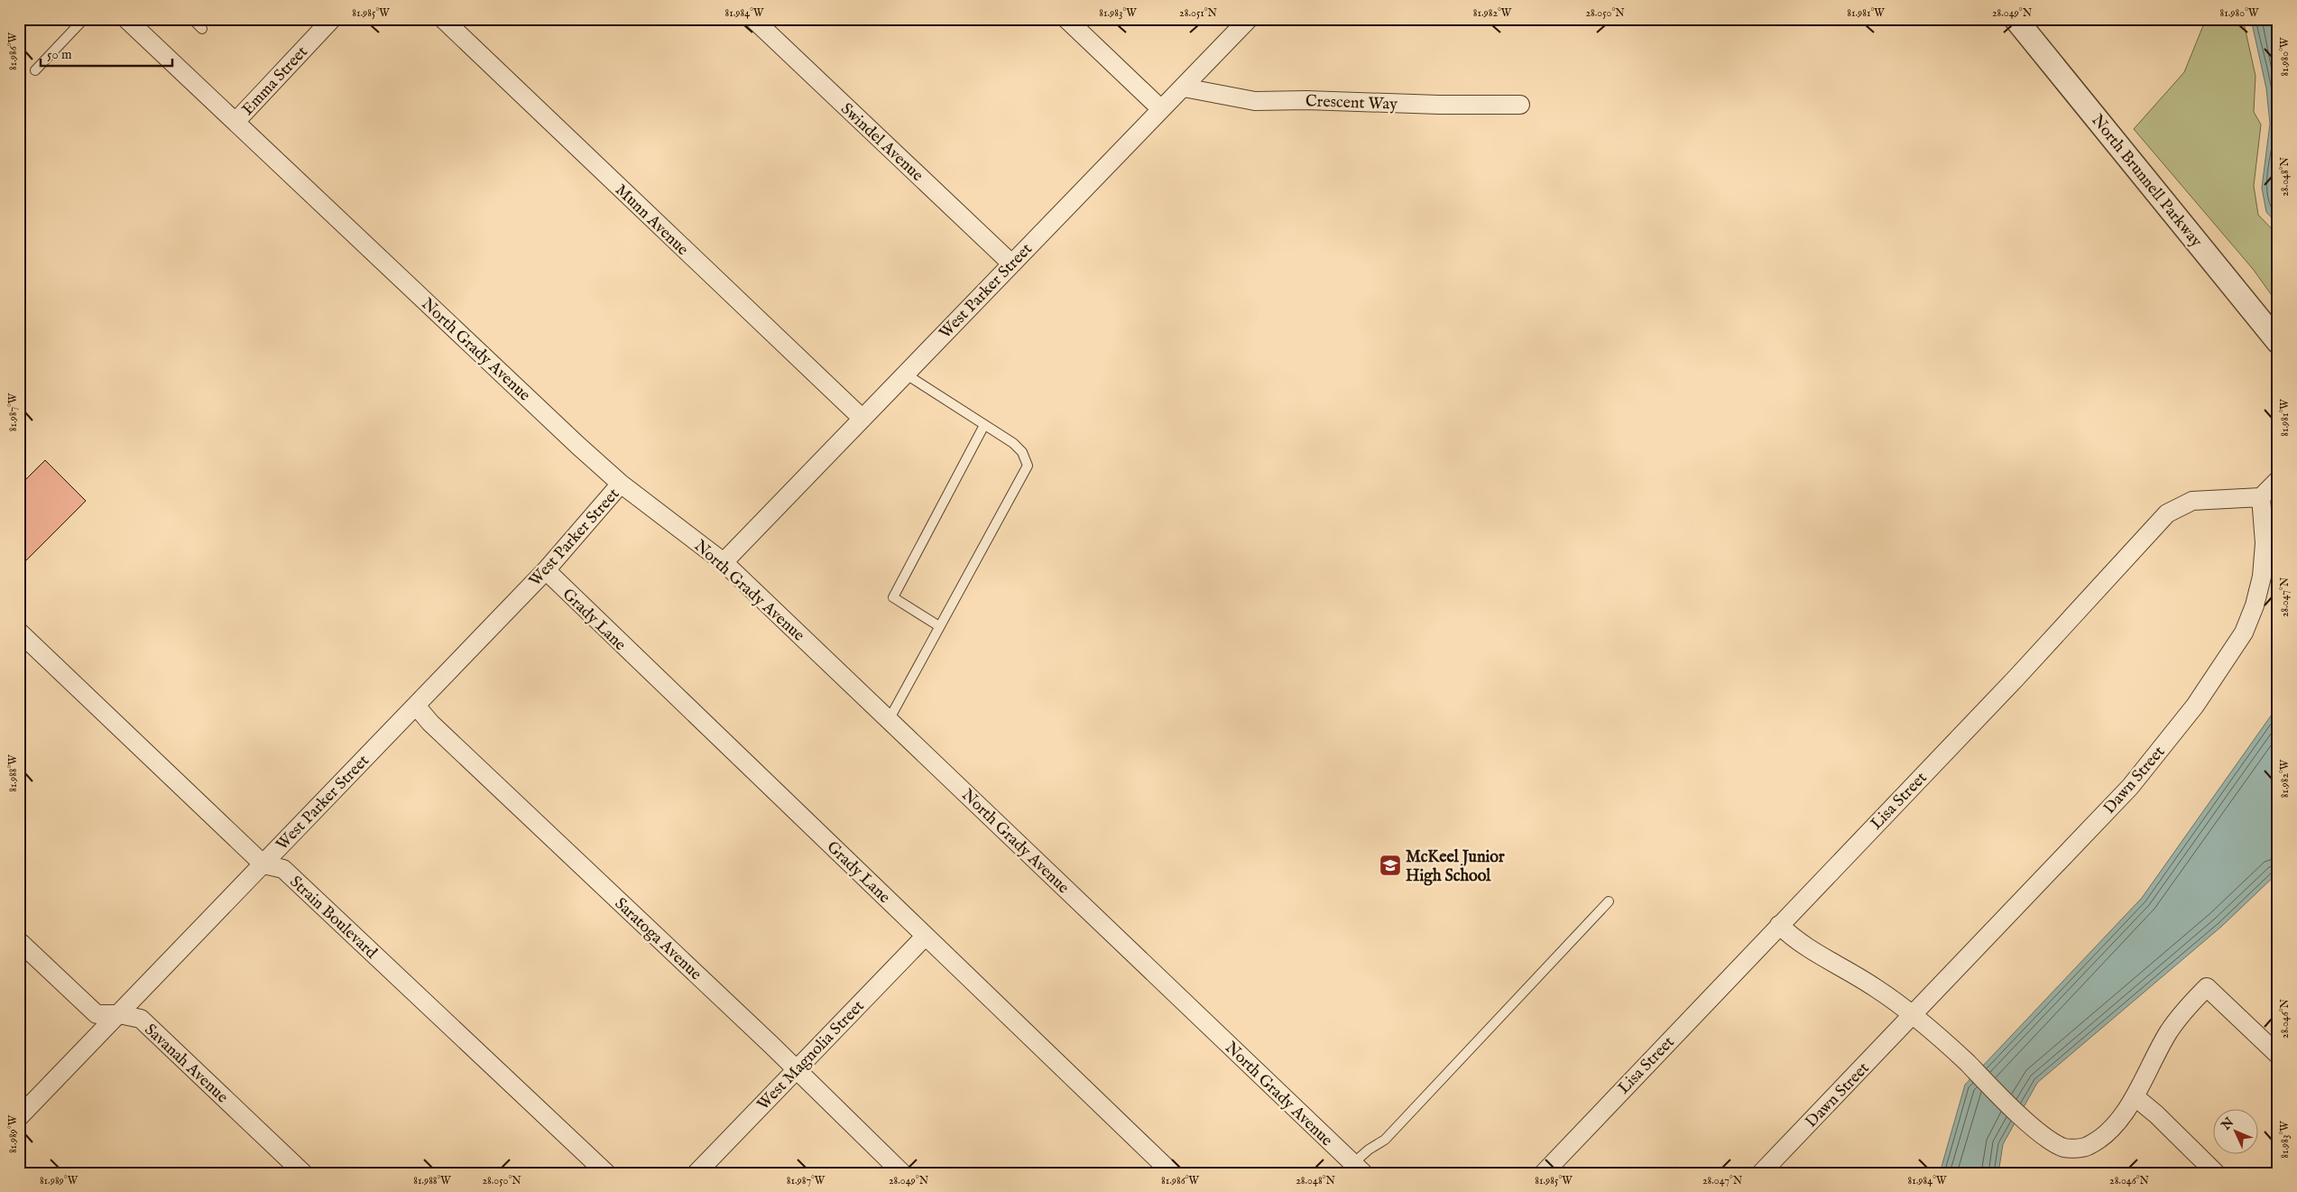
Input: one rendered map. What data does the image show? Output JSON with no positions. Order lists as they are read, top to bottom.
{
  "streets": {
    "street": [
      "Emma Street",
      "Crescent Way",
      "Swindel Avenue",
      "North Brunnell Parkway",
      "Munn Avenue",
      "West Parker Street",
      "North Grady Avenue",
      "Grady Lane",
      "Dawn Street",
      "Lisa Street",
      "Strain Boulevard",
      "Saratoga Avenue",
      "West Magnolia Street",
      "Savanah Avenue"
    ]
  },
  "crossings": [
    ["Emma Street", "North Grady Avenue"],
    ["Crescent Way", "West Parker Street"],
    ["Swindel Avenue", "West Parker Street"],
    ["Munn Avenue", "West Parker Street"],
    ["West Parker Street", "North Grady Avenue"],
    ["West Parker Street", "Grady Lane"],
    ["West Parker Street", "Strain Boulevard"],
    ["West Parker Street", "Saratoga Avenue"],
    ["West Parker Street", "Savanah Avenue"],
    ["Grady Lane", "West Magnolia Street"],
    ["Dawn Street", "Lisa Street"],
    ["Saratoga Avenue", "West Magnolia Street"]
  ],
  "places": {
    "school or university": ["McKeel Junior High School"]
  },
  "scale_bar": "50 m",
  "north": "top left",
  "coordinates": [
    "81.985°W",
    "81.984°W",
    "81.983°W",
    "28.051°N",
    "81.982°W",
    "28.050°N",
    "81.981°W",
    "28.049°N",
    "81.980°W",
    "81.986°W",
    "28.048°N",
    "81.987°W",
    "28.047°N",
    "81.988°W",
    "28.046°N",
    "81.989°W"
  ]
}
